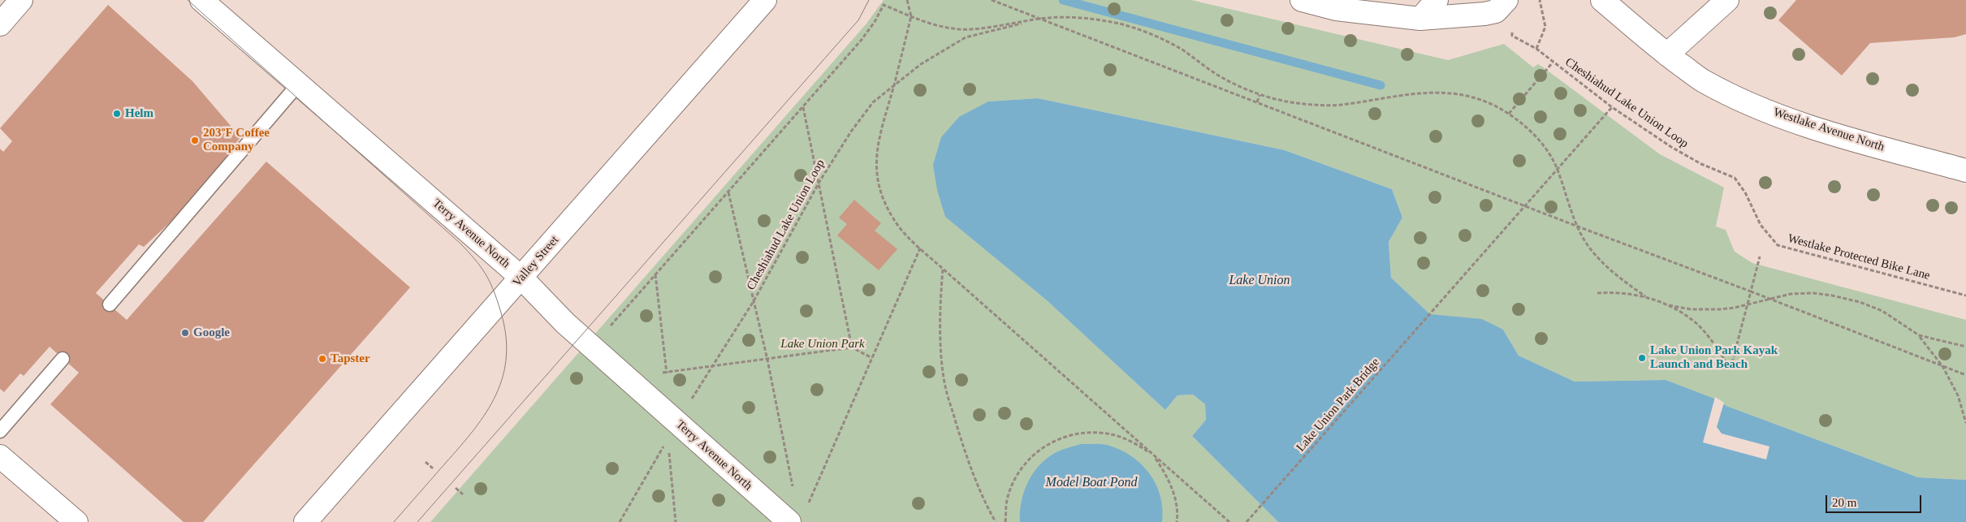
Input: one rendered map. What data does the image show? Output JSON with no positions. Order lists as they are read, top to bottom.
{
  "streets": {
    "main road": ["Westlake Avenue North", "Terry Avenue North", "Valley Street"],
    "path": ["Cheshiahud Lake Union Loop", "Westlake Protected Bike Lane", "Lake Union Park Bridge"]
  },
  "crossings": [
    ["Cheshiahud Lake Union Loop", "Terry Avenue North"],
    ["Cheshiahud Lake Union Loop", "Westlake Protected Bike Lane"],
    ["Cheshiahud Lake Union Loop", "Lake Union Park Bridge"],
    ["Terry Avenue North", "Valley Street"]
  ],
  "water": ["Lake Union", "Model Boat Pond"],
  "parks": ["Lake Union Park"],
  "places": [
    "Helm",
    "203ºF Coffee Company",
    "Google",
    "Lake Union Park Kayak Launch and Beach",
    "Tapster"
  ],
  "scale_bar": "20 m"
}
